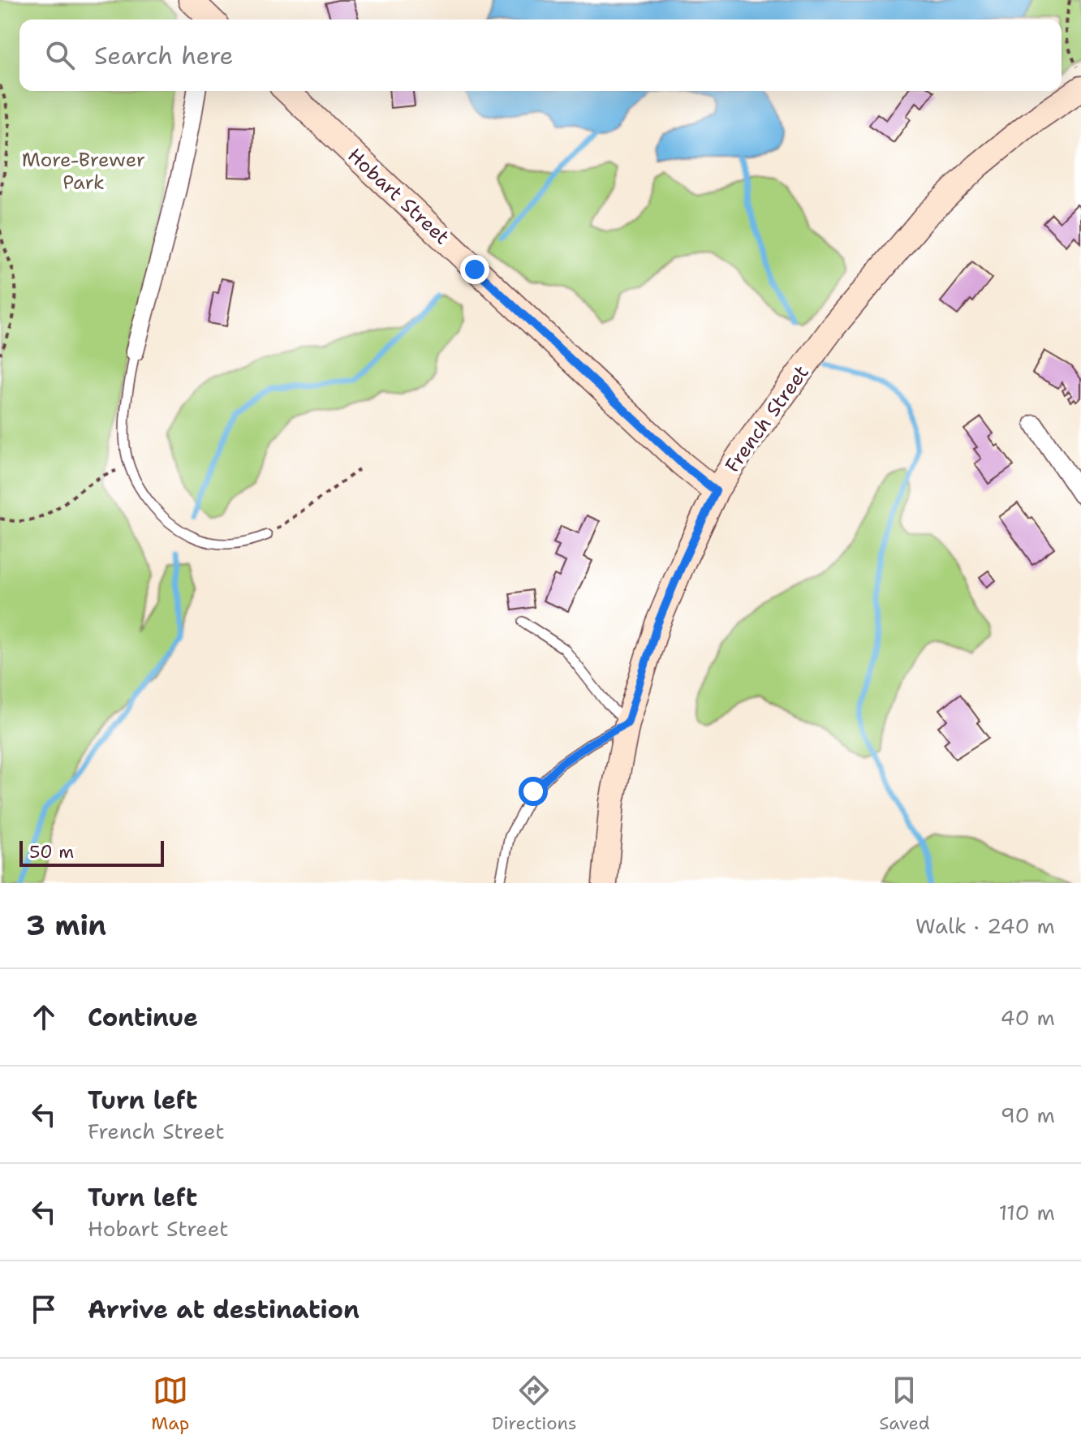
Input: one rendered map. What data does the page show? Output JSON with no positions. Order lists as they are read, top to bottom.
{
  "streets": {
    "street": ["Hobart Street", "French Street"]
  },
  "crossings": [
    ["Hobart Street", "French Street"]
  ],
  "parks": ["More-Brewer Park"],
  "scale_bar": "50 m",
  "page": {
    "search": "Search here",
    "scale": "50 m",
    "heading": ["3 min", "Walk · 240 m"],
    "list": [
      ["Continue", "40 m"],
      ["Turn left", "French Street", "90 m"],
      ["Turn left", "Hobart Street", "110 m"],
      "Arrive at destination"
    ],
    "nav": ["Map", "Directions", "Saved"]
  }
}
